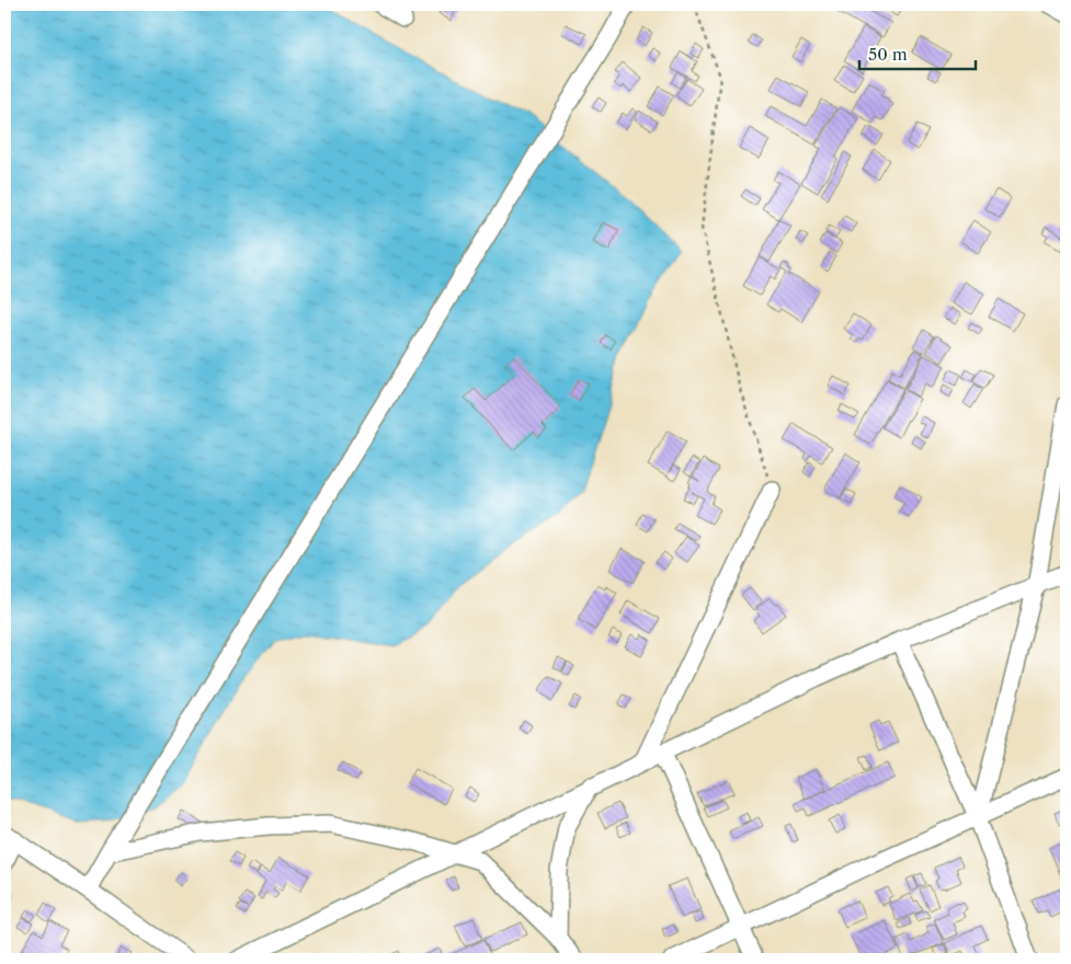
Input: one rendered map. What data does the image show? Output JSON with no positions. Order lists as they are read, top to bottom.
{
  "scale_bar": "50 m"
}
